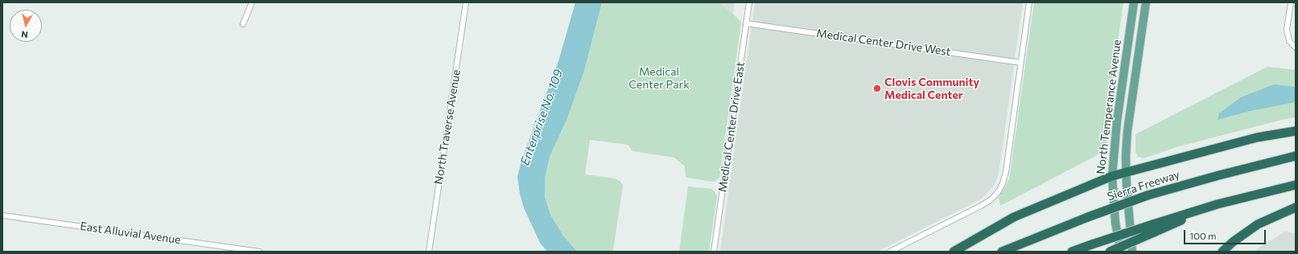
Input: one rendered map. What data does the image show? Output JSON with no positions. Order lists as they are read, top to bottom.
{
  "streets": {
    "highway": ["Sierra Freeway"],
    "main road": ["North Temperance Avenue"],
    "street": [
      "Medical Center Drive West",
      "North Traverse Avenue",
      "Medical Center Drive East",
      "East Alluvial Avenue"
    ]
  },
  "crossings": [
    ["Medical Center Drive West", "Medical Center Drive East"]
  ],
  "water": ["Enterprise No. 109"],
  "parks": ["Medical Center Park"],
  "places": ["Clovis Community Medical Center"],
  "scale_bar": "100 m",
  "north": "bottom"
}
